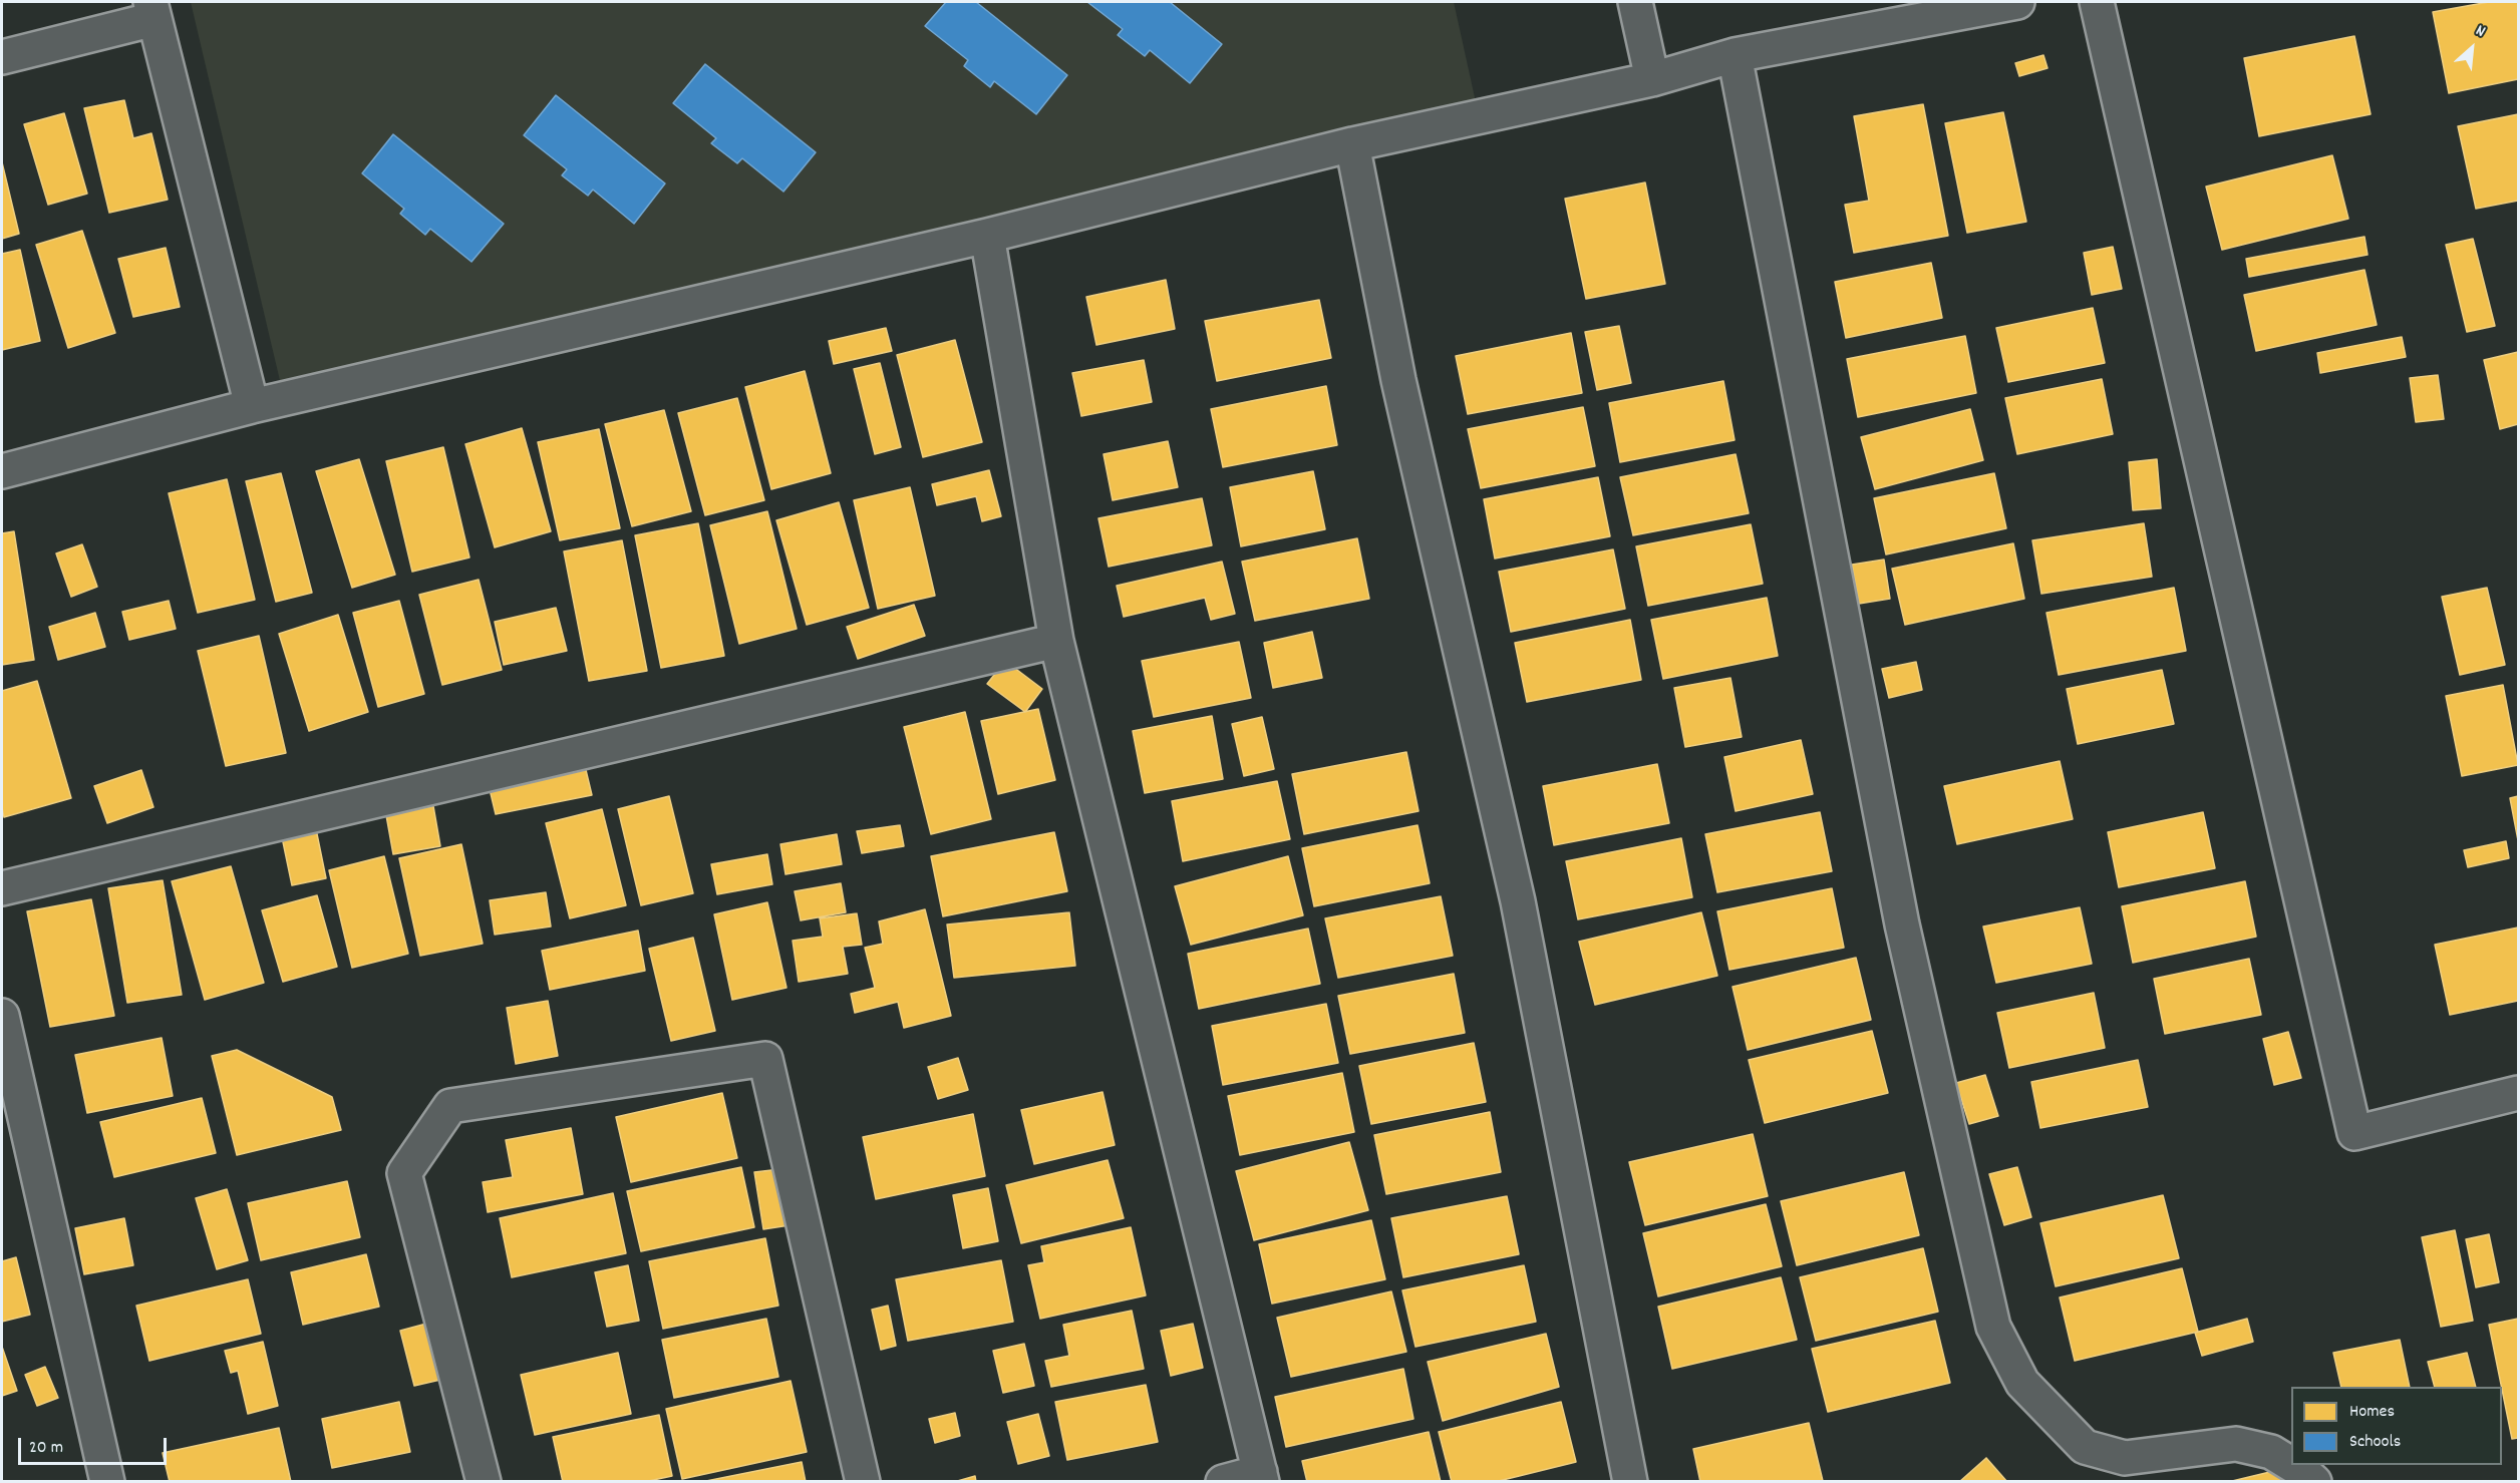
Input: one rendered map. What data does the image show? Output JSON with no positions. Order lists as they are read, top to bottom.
{
  "legend": ["Homes", "Schools"],
  "scale_bar": "20 m",
  "north": "top right"
}
